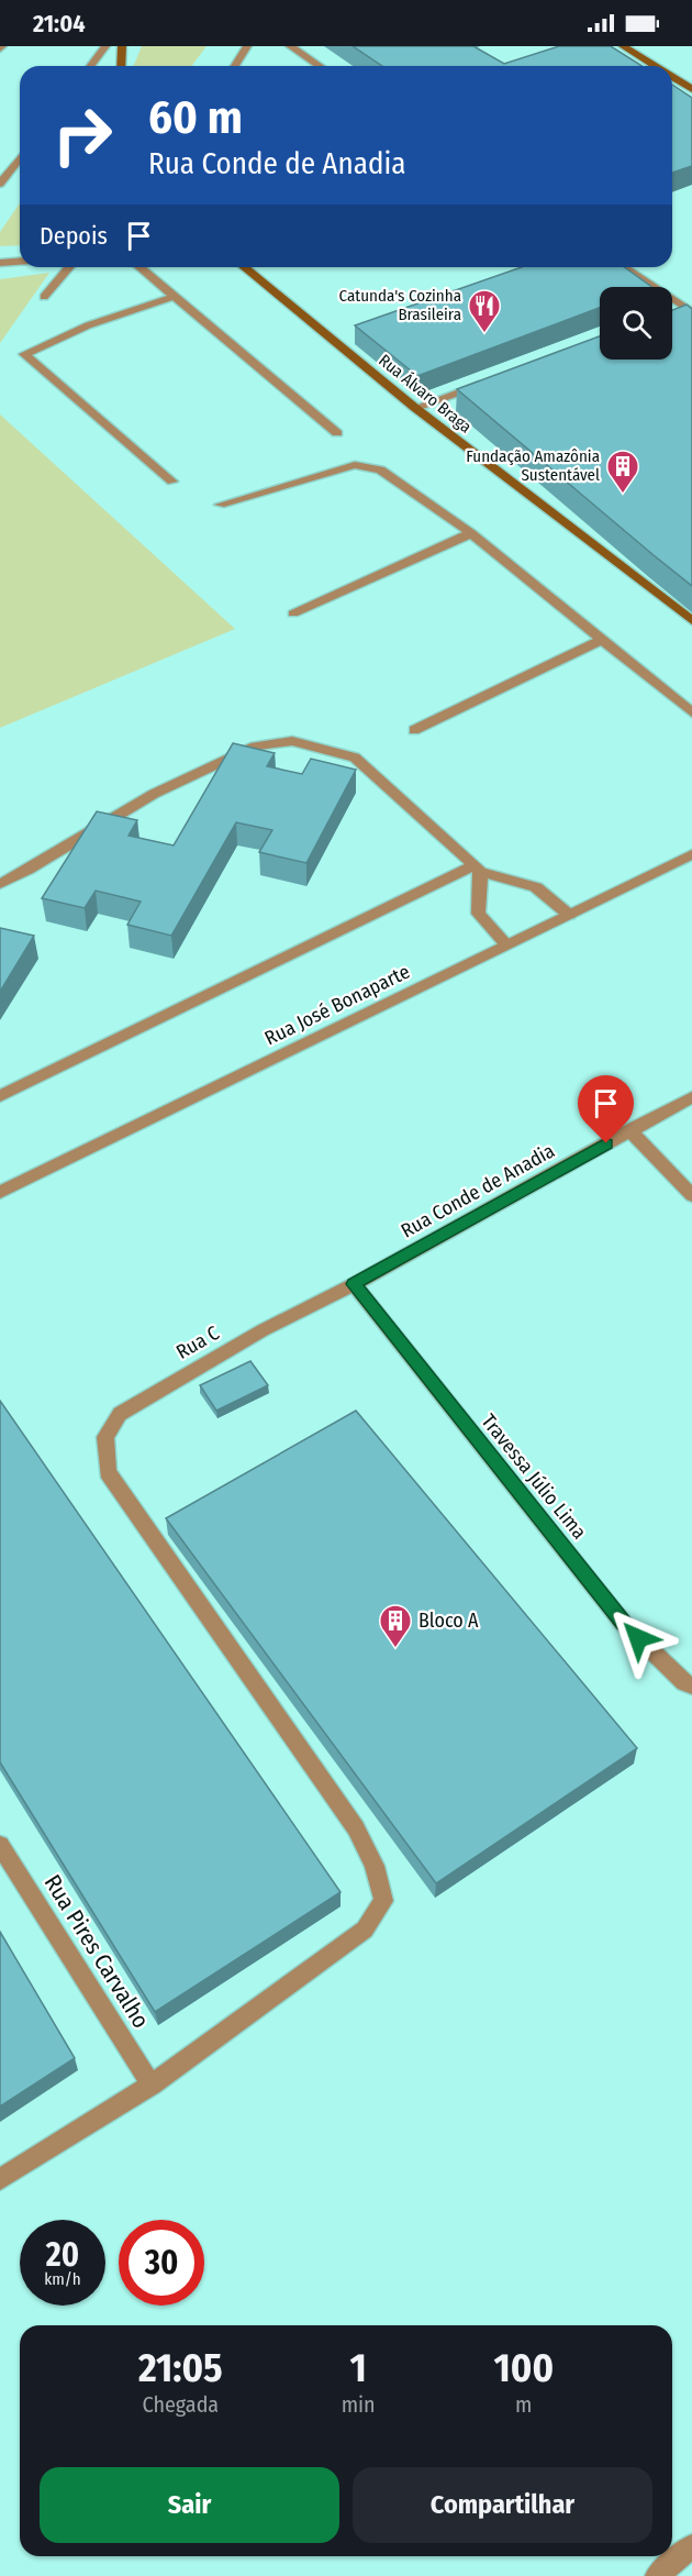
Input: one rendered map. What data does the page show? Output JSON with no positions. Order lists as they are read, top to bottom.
{
  "streets": {
    "main road": ["Rua Álvaro Braga"],
    "street": [
      "Rua José Bonaparte",
      "Rua Conde de Anadia",
      "Rua C",
      "Travessa Júlio Lima",
      "Rua Pires Carvalho"
    ]
  },
  "crossings": [
    ["Rua Conde de Anadia", "Rua C"],
    ["Rua Conde de Anadia", "Travessa Júlio Lima"],
    ["Rua C", "Travessa Júlio Lima"],
    ["Rua C", "Rua Pires Carvalho"]
  ],
  "places": {
    "restaurant": ["Catunda's Cozinha Brasileira"],
    "building": ["Fundação Amazônia Sustentável", "Bloco A"]
  },
  "page": {
    "status": "21:04",
    "turn": ["60 m", "Rua Conde de Anadia"],
    "then": "Depois",
    "speed": "20 km/h",
    "limit": "30",
    "eta": [
      "21:05",
      "Chegada",
      "1",
      "min",
      "100",
      "m"
    ],
    "buttons": ["Sair", "Compartilhar"]
  }
}
